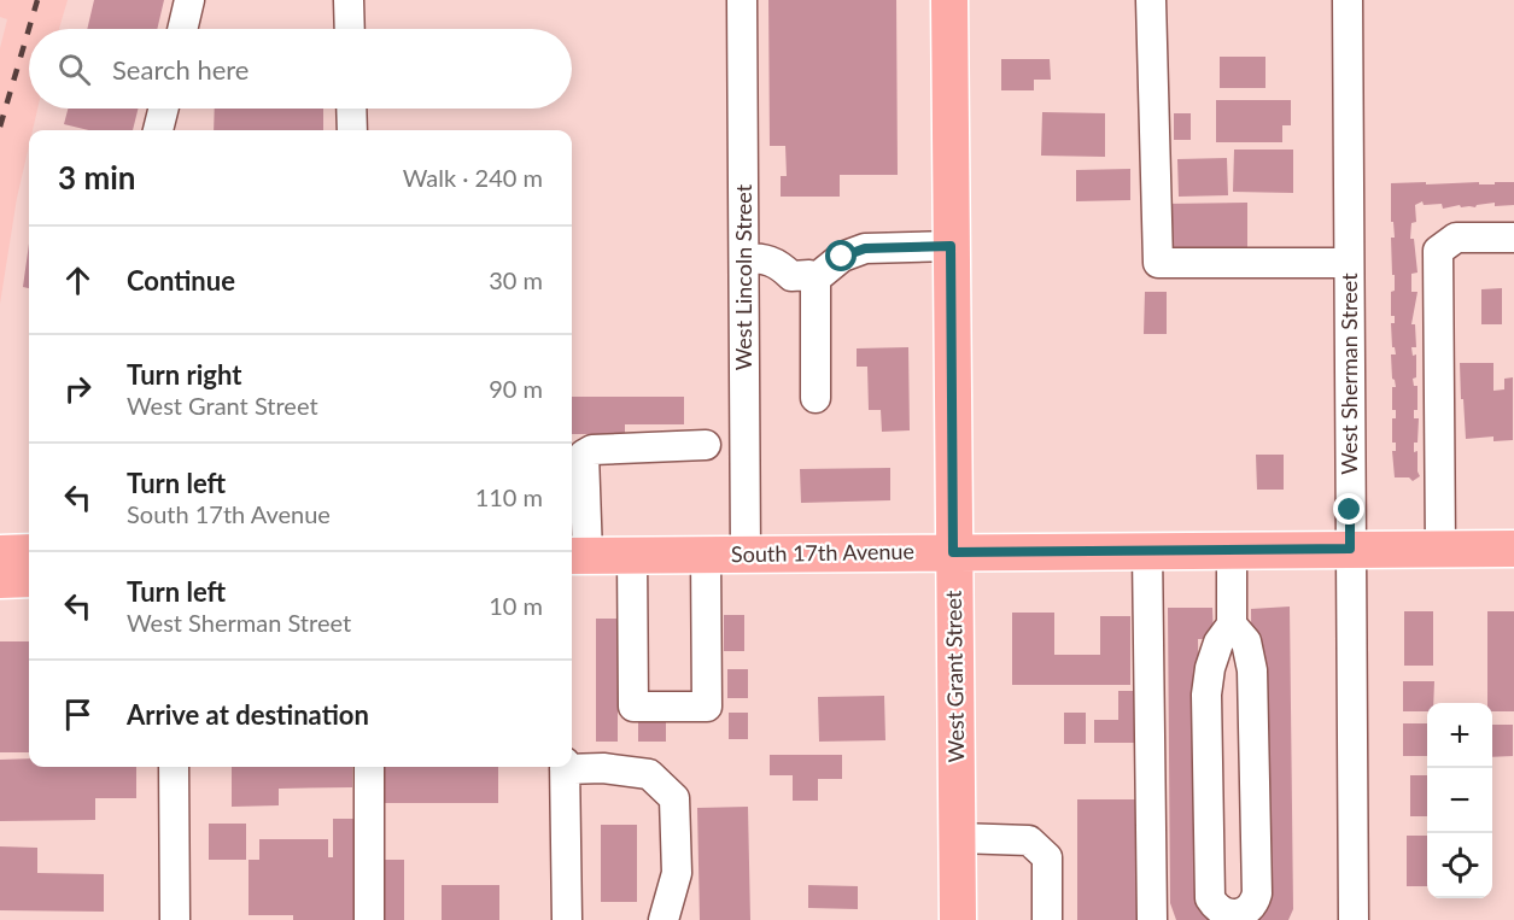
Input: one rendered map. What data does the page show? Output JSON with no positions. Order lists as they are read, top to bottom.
{
  "streets": {
    "main road": ["South 17th Avenue", "West Grant Street"],
    "street": ["West Lincoln Street", "West Sherman Street"]
  },
  "crossings": [
    ["West Lincoln Street", "South 17th Avenue"],
    ["West Sherman Street", "South 17th Avenue"],
    ["South 17th Avenue", "West Grant Street"]
  ],
  "page": {
    "search": "Search here",
    "heading": ["3 min", "Walk · 240 m"],
    "list": [
      ["Continue", "30 m"],
      ["Turn right", "West Grant Street", "90 m"],
      ["Turn left", "South 17th Avenue", "110 m"],
      ["Turn left", "West Sherman Street", "10 m"],
      "Arrive at destination"
    ],
    "map_buttons": ["+", "−"]
  }
}
